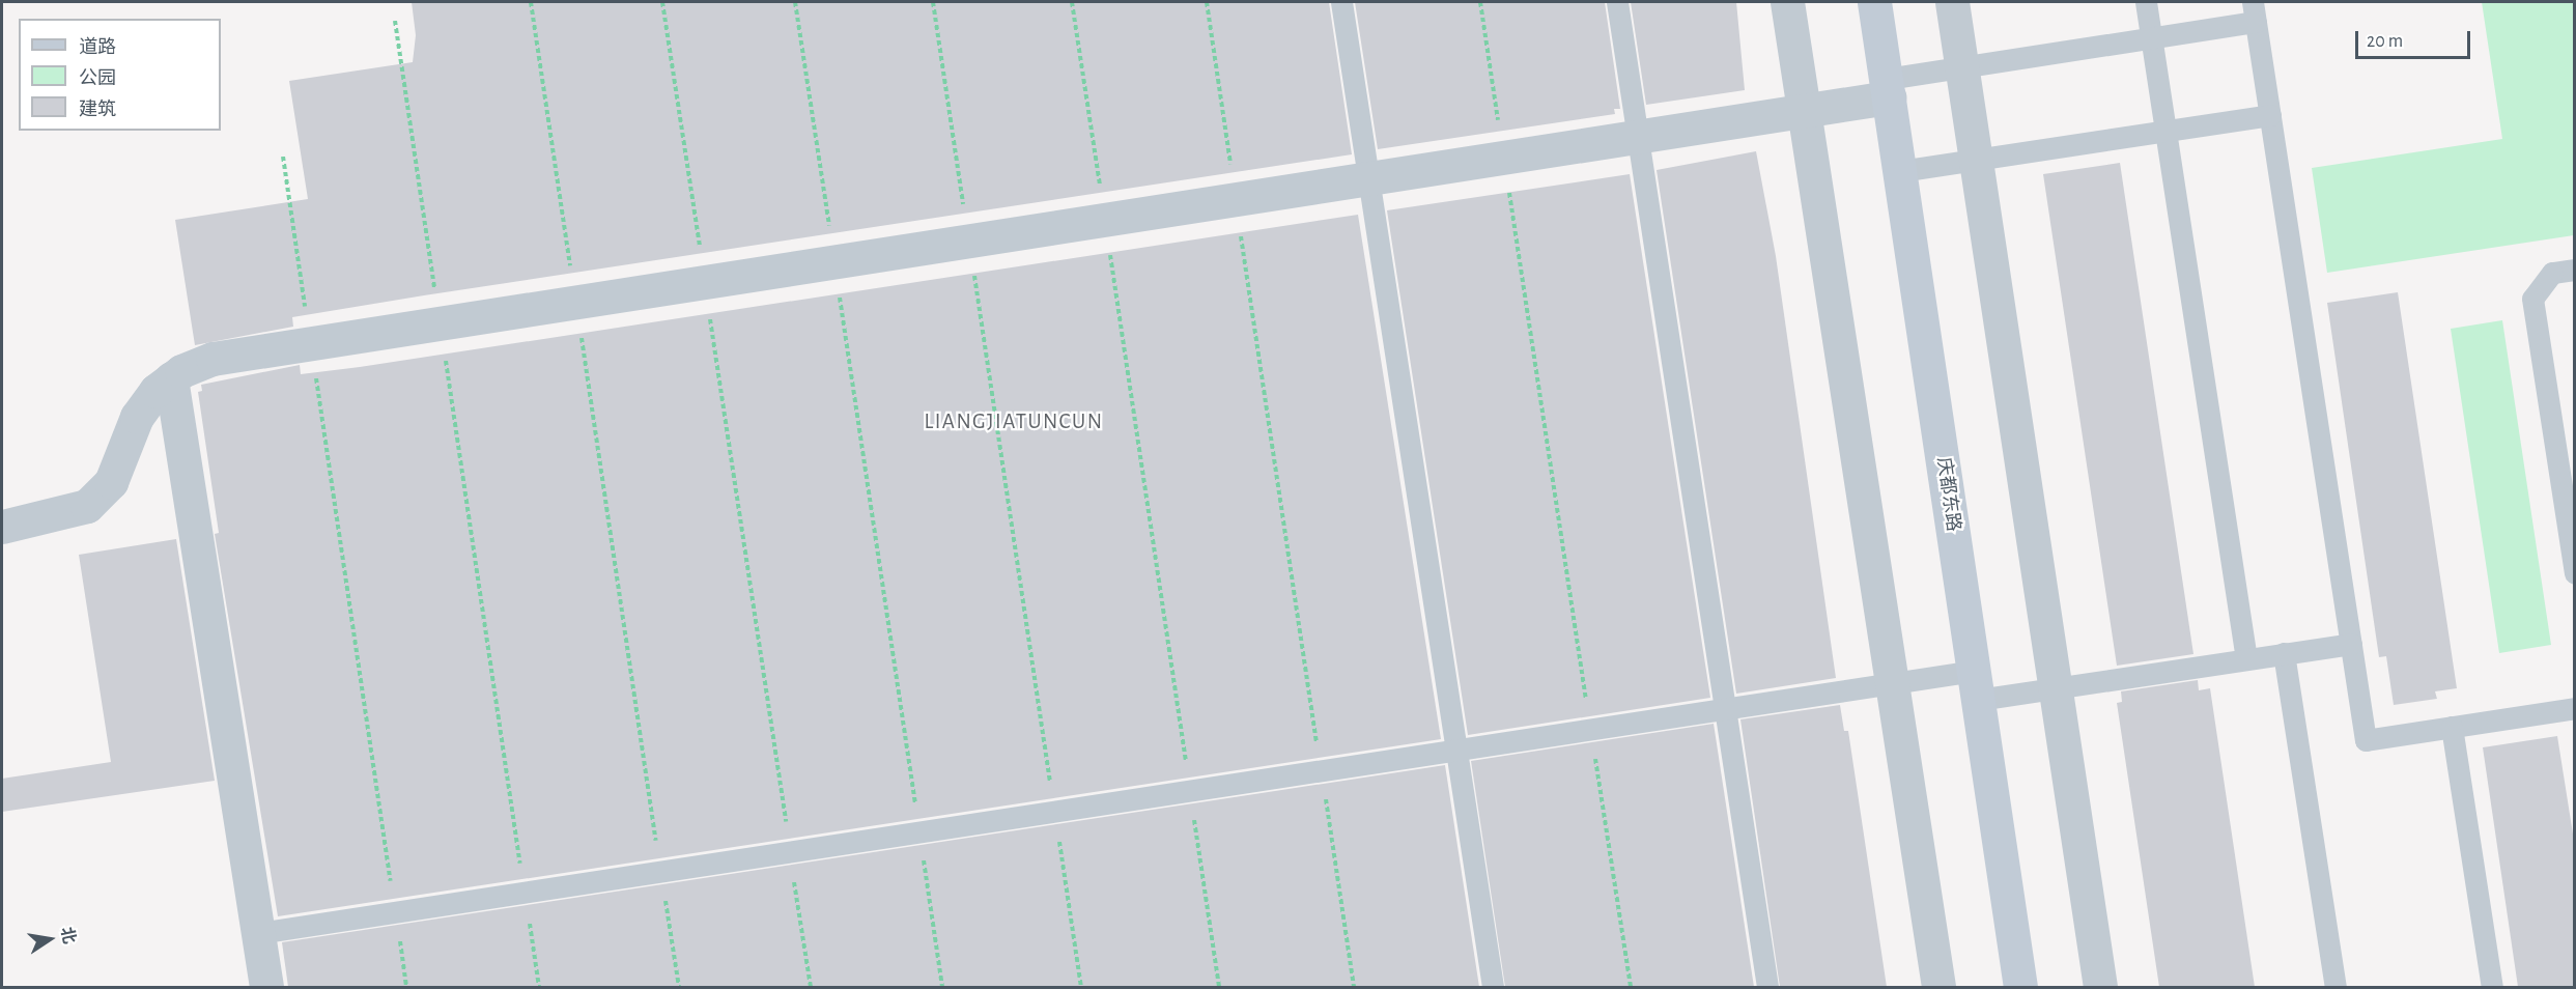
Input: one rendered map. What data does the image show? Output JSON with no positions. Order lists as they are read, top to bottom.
{
  "streets": {
    "street": ["庆都东路"]
  },
  "districts": ["LIANGJIATUNCUN"],
  "legend": ["道路", "公园", "建筑"],
  "scale_bar": "20 m",
  "north": "right"
}
